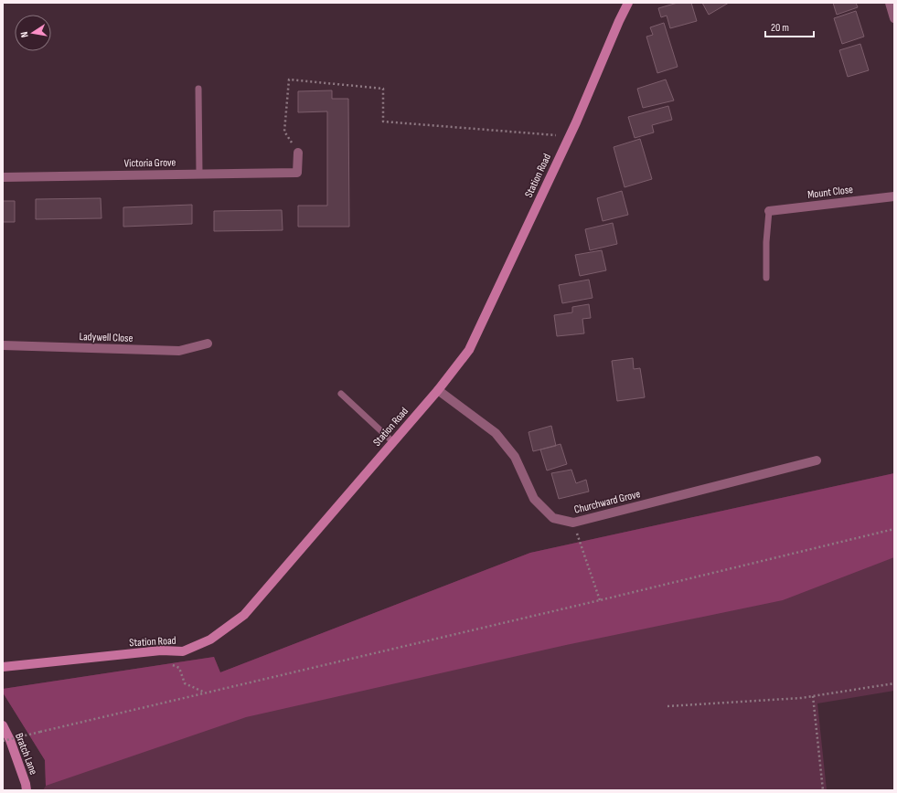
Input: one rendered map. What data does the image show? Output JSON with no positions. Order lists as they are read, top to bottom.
{
  "streets": {
    "street": [
      "Victoria Grove",
      "Station Road",
      "Mount Close",
      "Ladywell Close",
      "Churchward Grove",
      "Bratch Lane"
    ]
  },
  "crossings": [
    ["Station Road", "Churchward Grove"]
  ],
  "scale_bar": "20 m",
  "north": "left"
}
